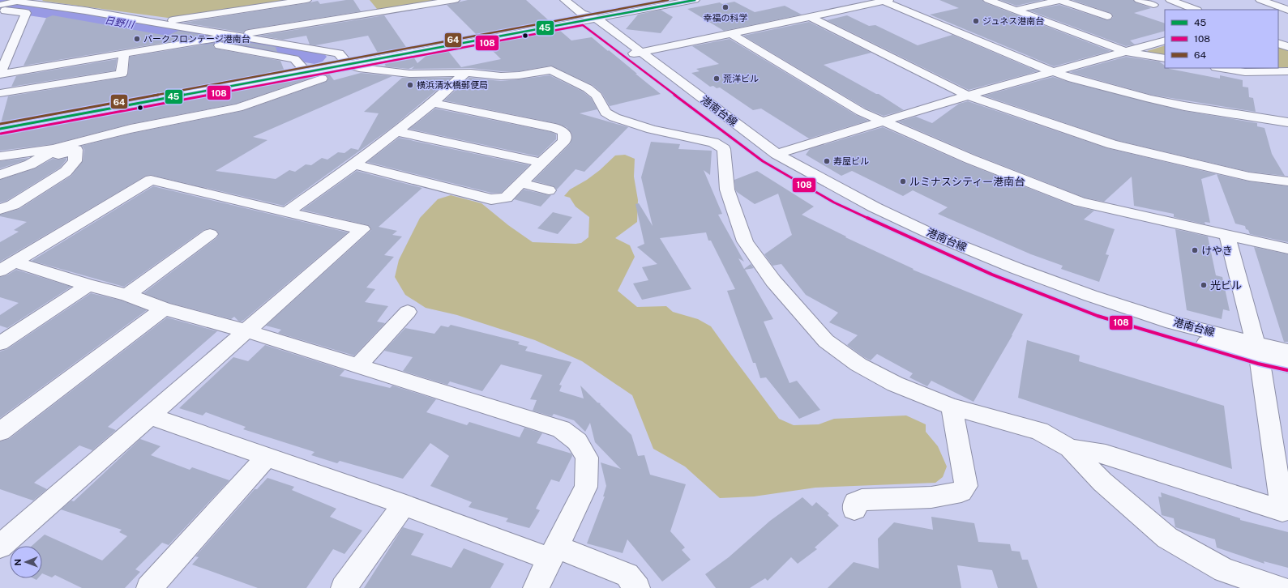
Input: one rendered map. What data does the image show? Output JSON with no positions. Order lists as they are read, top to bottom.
{
  "streets": {
    "street": ["港南台線"]
  },
  "water": ["日野川"],
  "places": [
    "幸福の科学",
    "ジュネス港南台",
    "パークフロンテージ港南台",
    "荒洋ビル",
    "横浜清水橋郵便局",
    "寿屋ビル",
    "ルミナスシティー港南台",
    "けやき",
    "光ビル"
  ],
  "lines": ["transit line 45", "transit line 64", "transit line 108"],
  "legend": ["45", "108", "64"],
  "north": "left"
}
